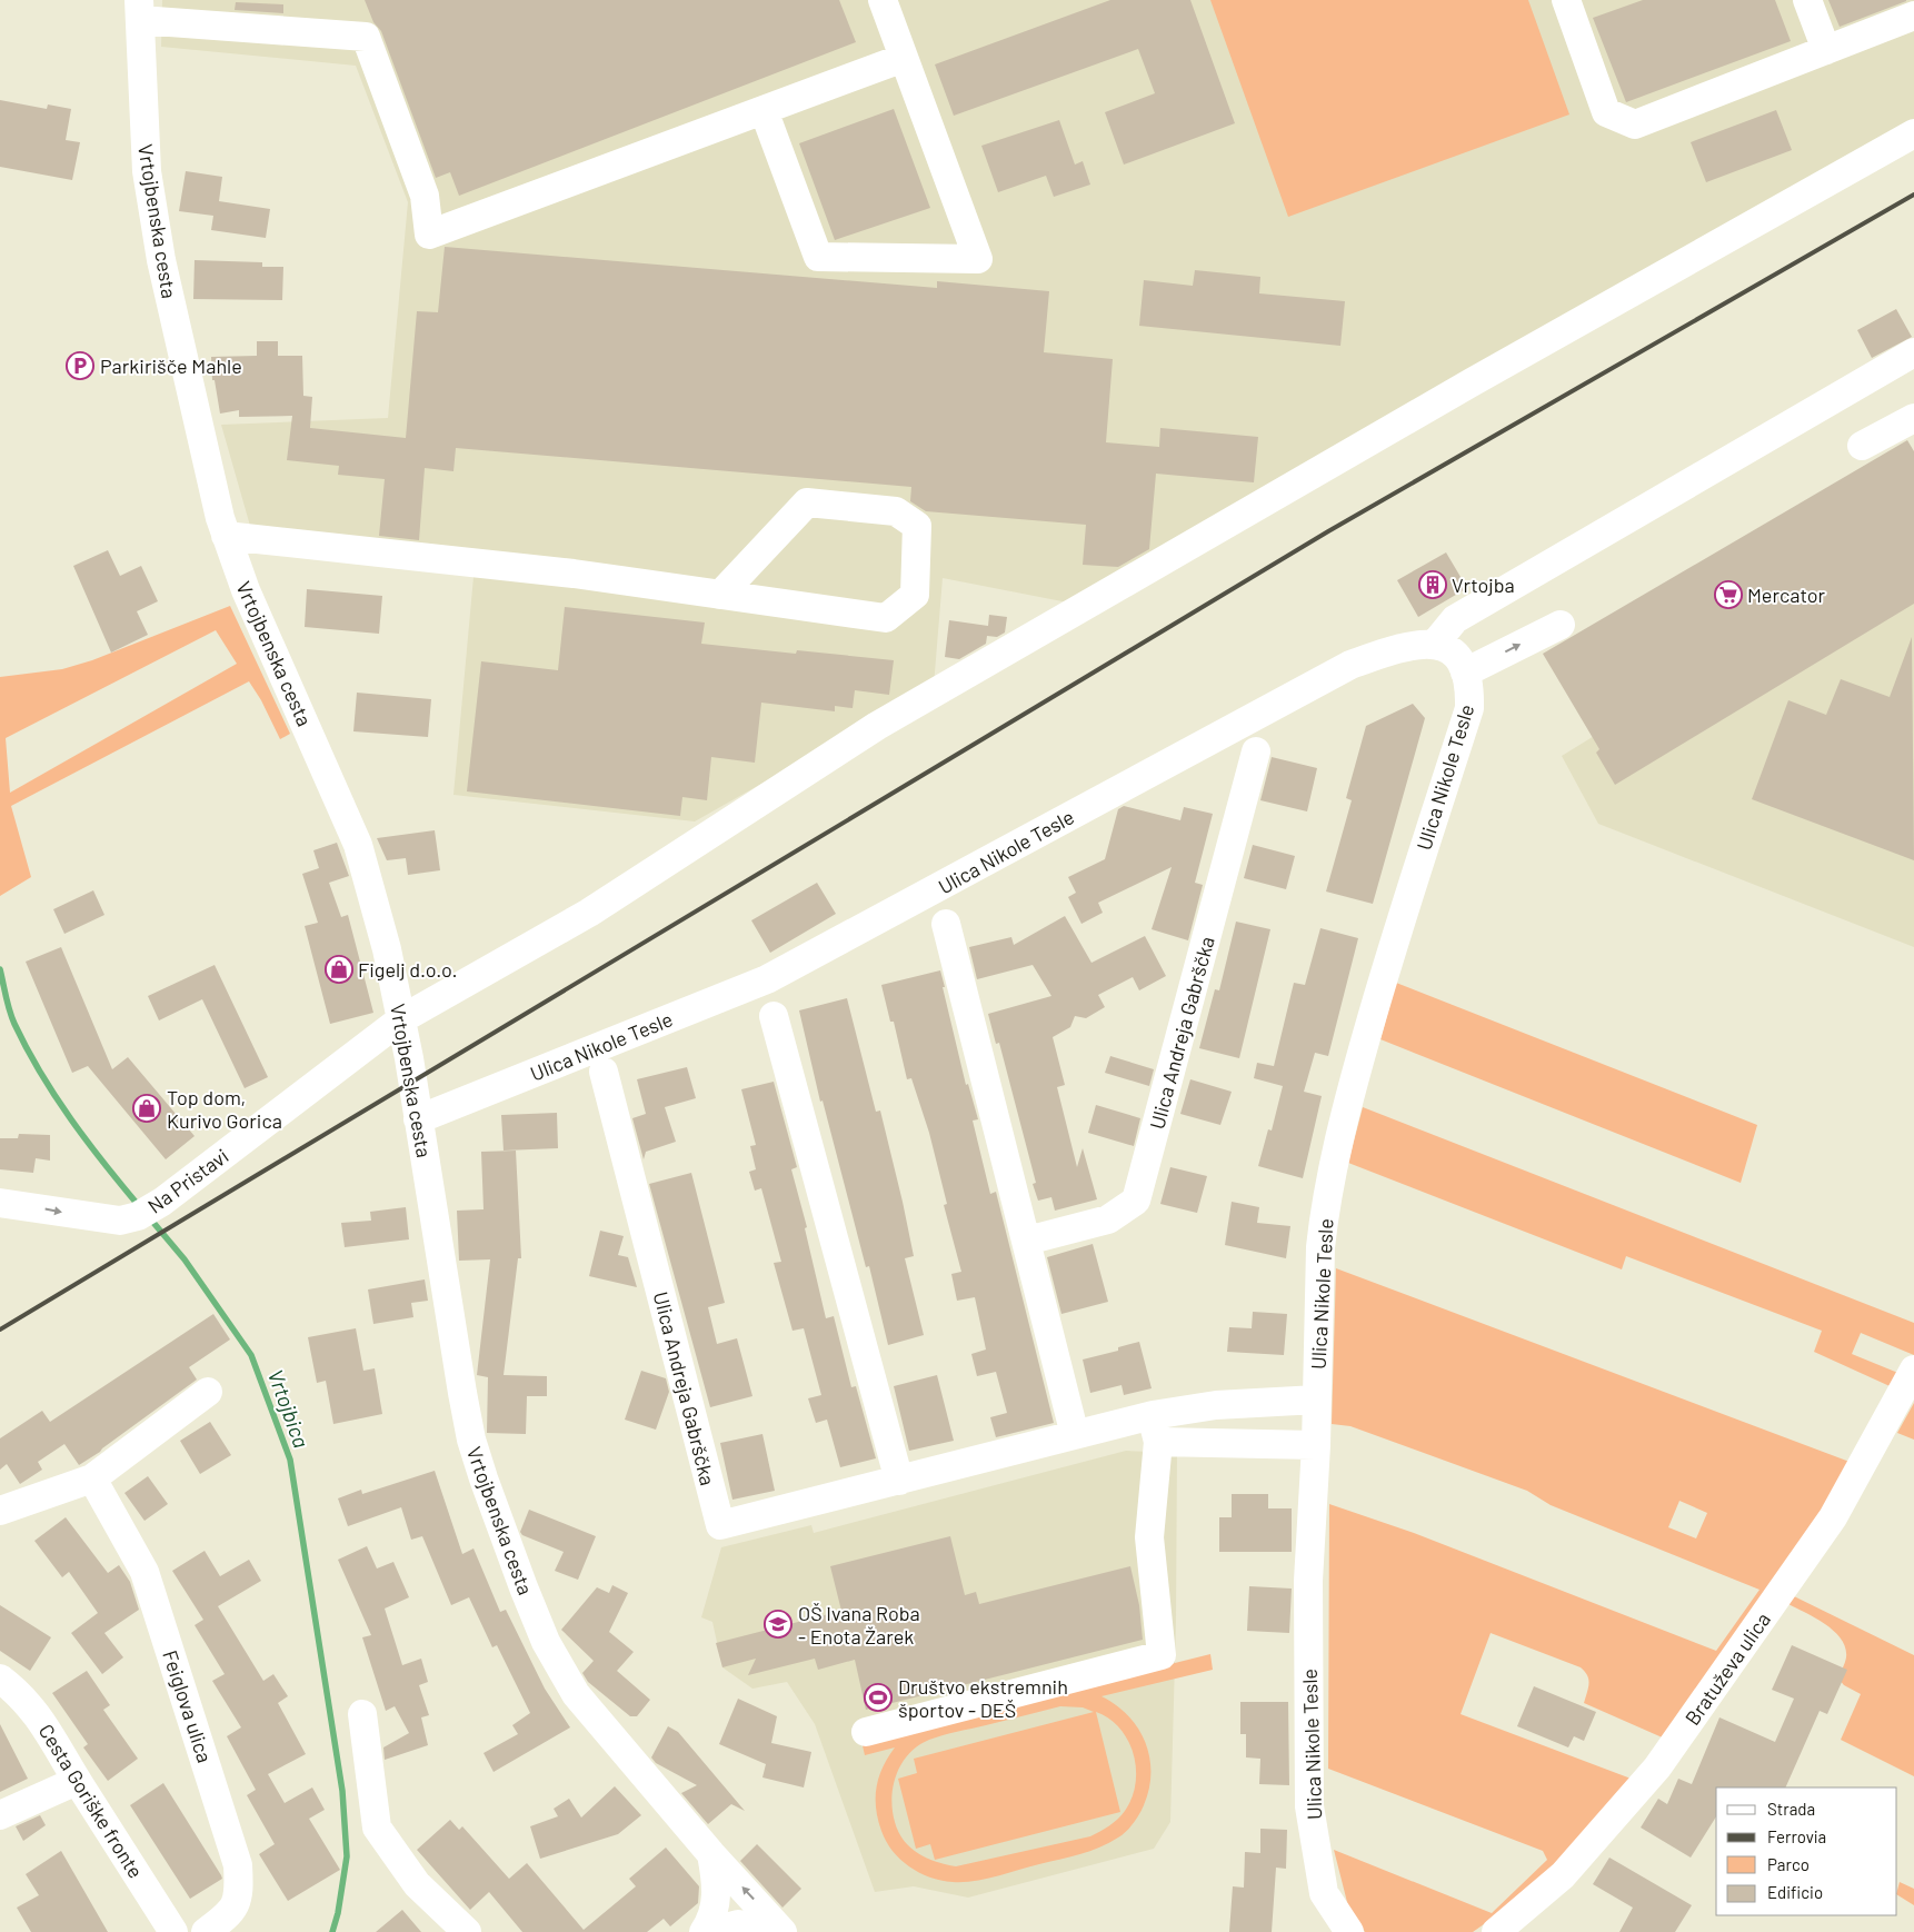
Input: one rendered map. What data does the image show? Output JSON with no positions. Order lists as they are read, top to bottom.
{
  "streets": {
    "street": [
      "Vrtojbenska cesta",
      "Ulica Nikole Tesle",
      "Ulica Andreja Gabrščka",
      "Na Pristavi",
      "Bratuževa ulica",
      "Feiglova ulica",
      "Cesta Goriške fronte"
    ]
  },
  "crossings": [
    ["Vrtojbenska cesta", "Ulica Nikole Tesle"],
    ["Vrtojbenska cesta", "Na Pristavi"],
    ["Ulica Nikole Tesle", "Ulica Andreja Gabrščka"]
  ],
  "water": ["Vrtojbica"],
  "places": {
    "parking": ["Parkirišče Mahle"],
    "building": ["Vrtojba"],
    "supermarket": ["Mercator"],
    "shop": ["Figelj d.o.o.", "Top dom, Kurivo Gorica"],
    "school or university": ["OŠ Ivana Roba - Enota Žarek"],
    "sports": ["Društvo ekstremnih športov - DEŠ"]
  },
  "legend": [
    "Strada",
    "Ferrovia",
    "Parco",
    "Edificio"
  ]
}
